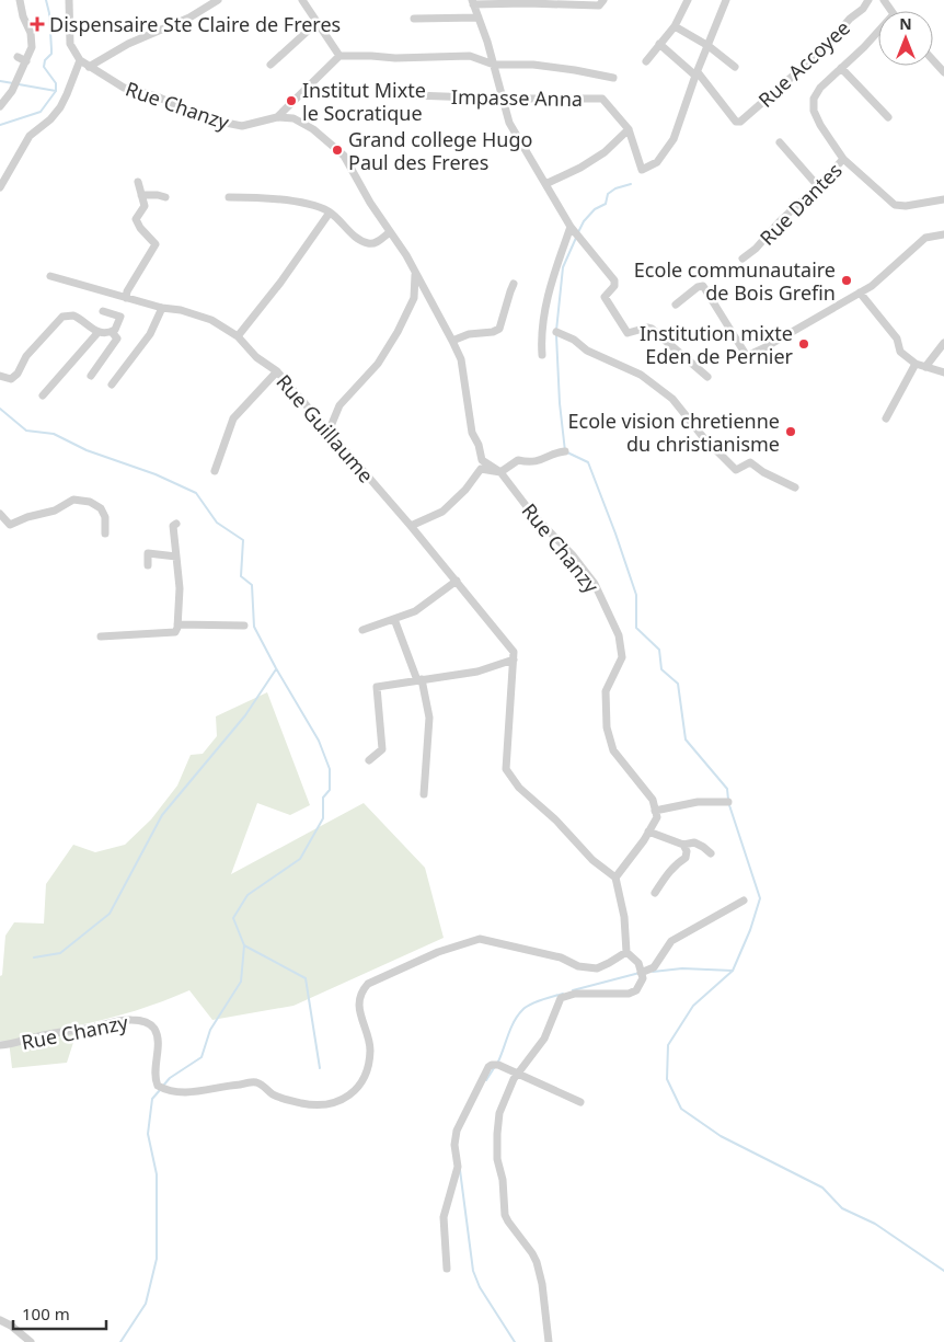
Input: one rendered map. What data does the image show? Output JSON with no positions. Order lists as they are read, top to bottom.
{
  "streets": {
    "street": [
      "Rue Accoyee",
      "Impasse Anna",
      "Rue Chanzy",
      "Rue Dantes",
      "Rue Guillaume"
    ]
  },
  "crossings": [
    ["Rue Accoyee", "Impasse Anna"]
  ],
  "places": {
    "health": ["Dispensaire Ste Claire de Freres"],
    "other": [
      "Institut Mixte le Socratique",
      "Grand college Hugo Paul des Freres",
      "Ecole communautaire de Bois Grefin",
      "Institution mixte Eden de Pernier",
      "Ecole vision chretienne du christianisme"
    ]
  },
  "scale_bar": "100 m",
  "north": "top"
}
